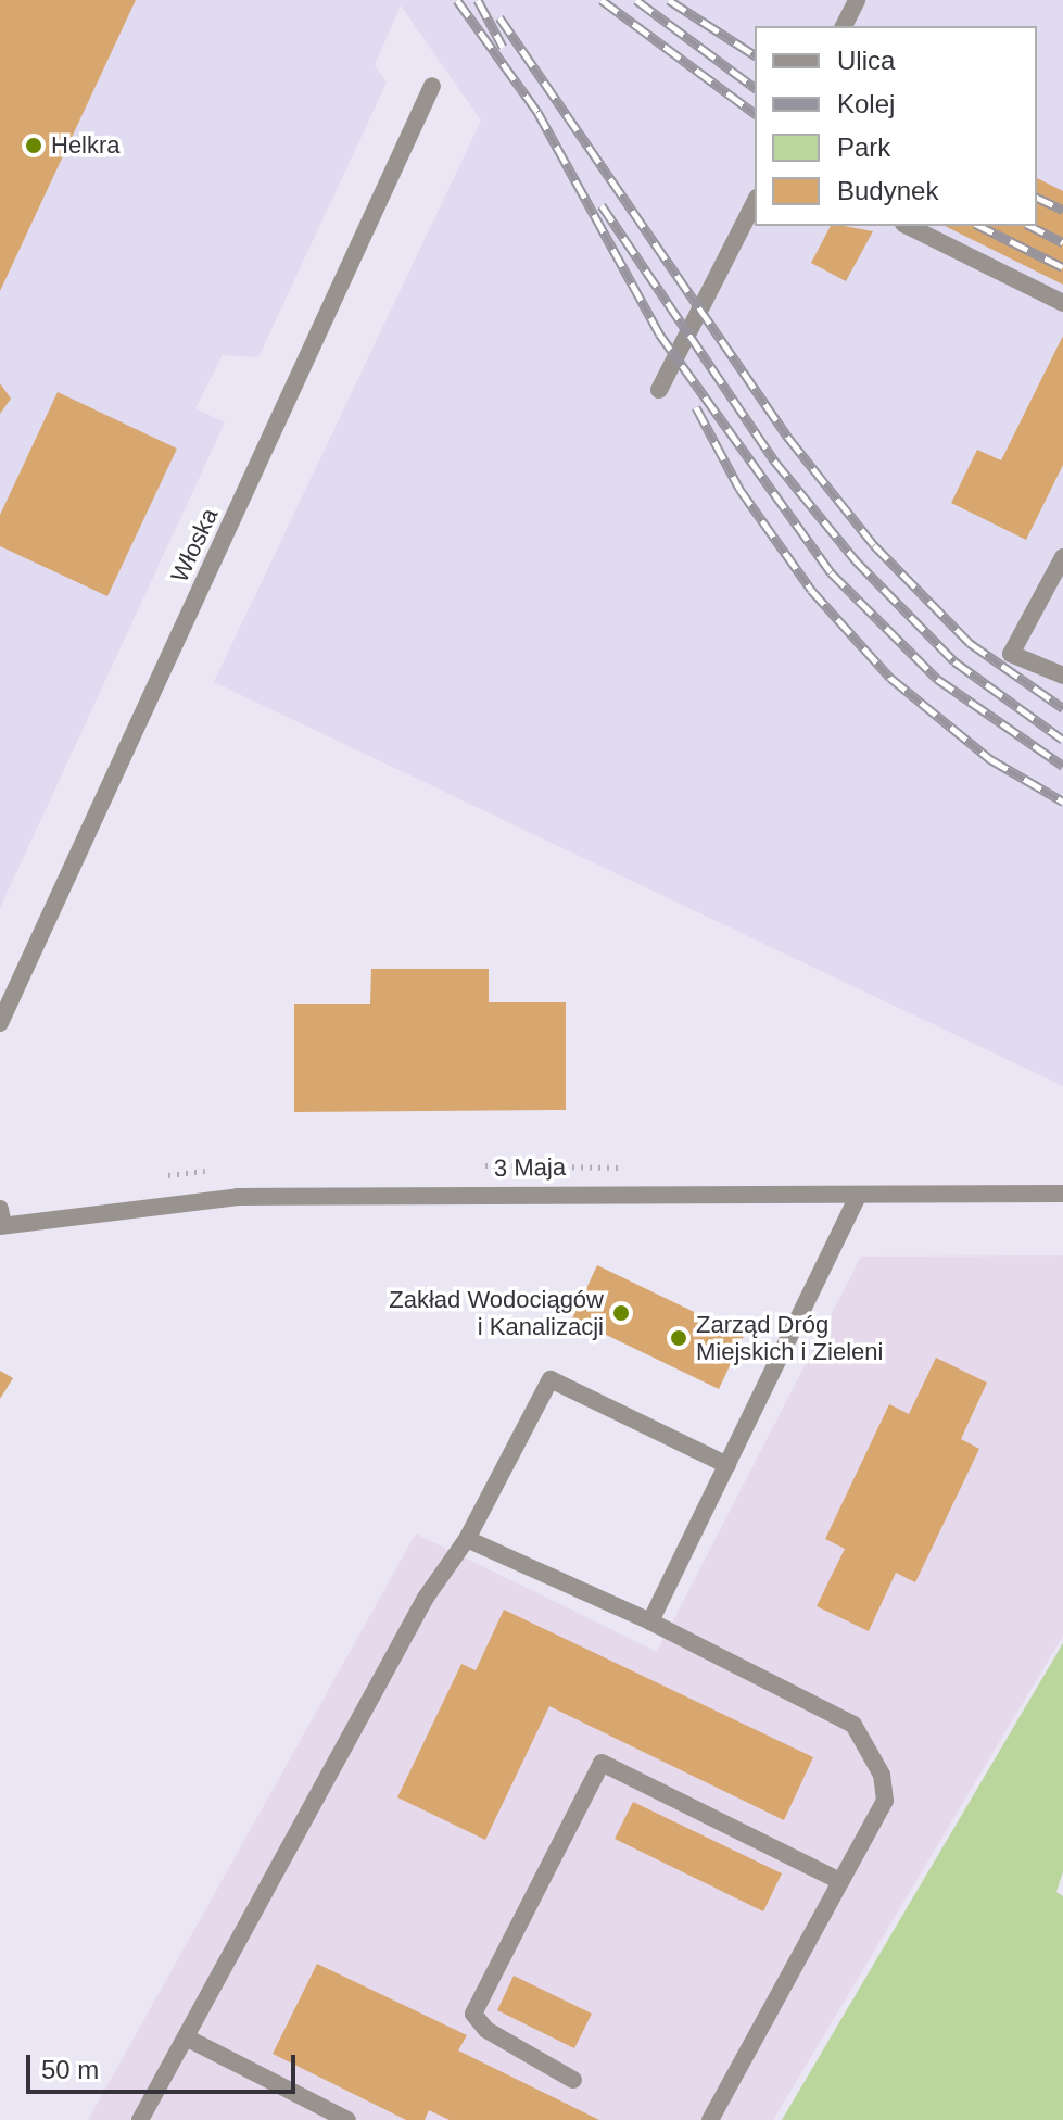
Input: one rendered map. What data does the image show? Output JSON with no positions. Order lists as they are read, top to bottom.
{
  "streets": {
    "street": ["Włoska", "3 Maja"]
  },
  "places": ["Helkra", "Zakład Wodociągów i Kanalizacji", "Zarząd Dróg Miejskich i Zieleni"],
  "legend": [
    "Ulica",
    "Kolej",
    "Park",
    "Budynek"
  ],
  "scale_bar": "50 m"
}
